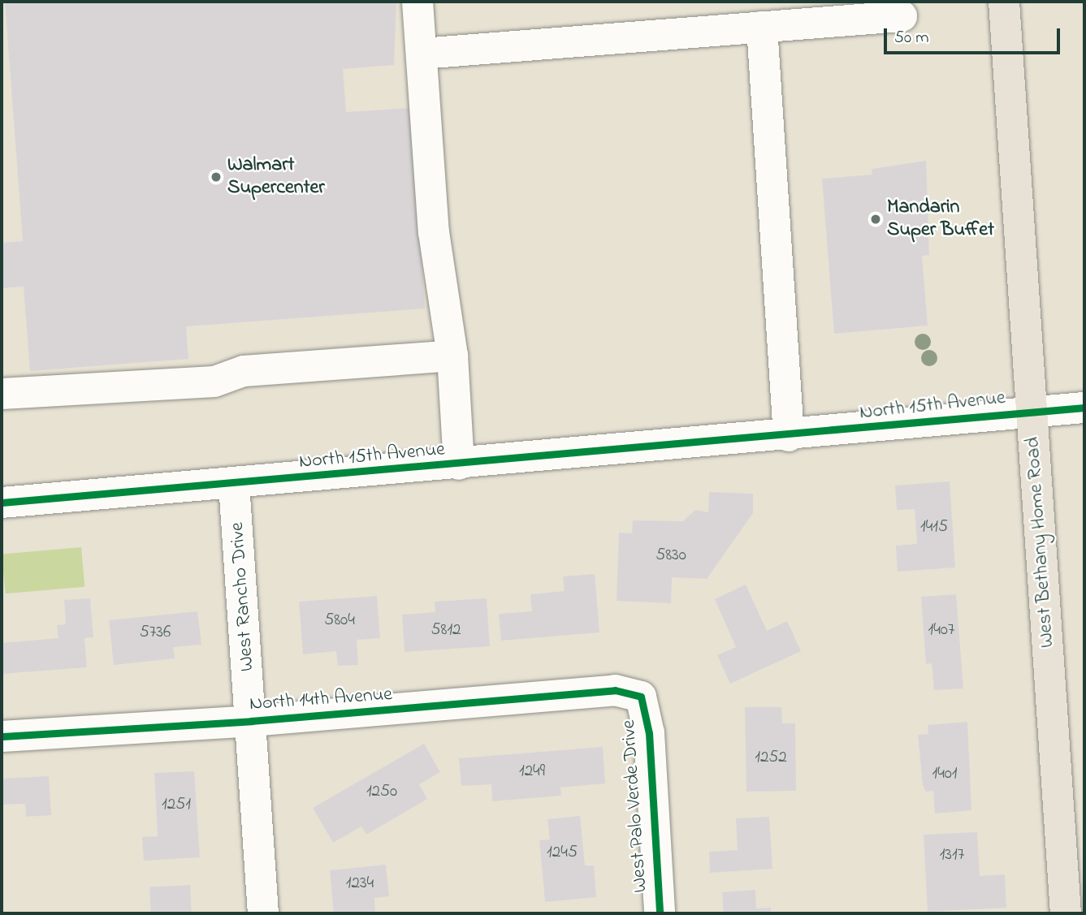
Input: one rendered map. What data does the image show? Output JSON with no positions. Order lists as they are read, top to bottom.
{
  "streets": {
    "main road": ["West Bethany Home Road"],
    "street": [
      "North 15th Avenue",
      "West Rancho Drive",
      "North 14th Avenue",
      "West Palo Verde Drive"
    ]
  },
  "crossings": [
    ["North 15th Avenue", "West Bethany Home Road"],
    ["North 15th Avenue", "West Rancho Drive"],
    ["West Rancho Drive", "North 14th Avenue"],
    ["North 14th Avenue", "West Palo Verde Drive"]
  ],
  "places": ["Walmart Supercenter", "Mandarin Super Buffet"],
  "house_numbers": [
    "1415",
    "5830",
    "5804",
    "5812",
    "1407",
    "5736",
    "1252",
    "1249",
    "1401",
    "1250",
    "1251",
    "1245",
    "1317",
    "1234"
  ],
  "scale_bar": "50 m"
}
